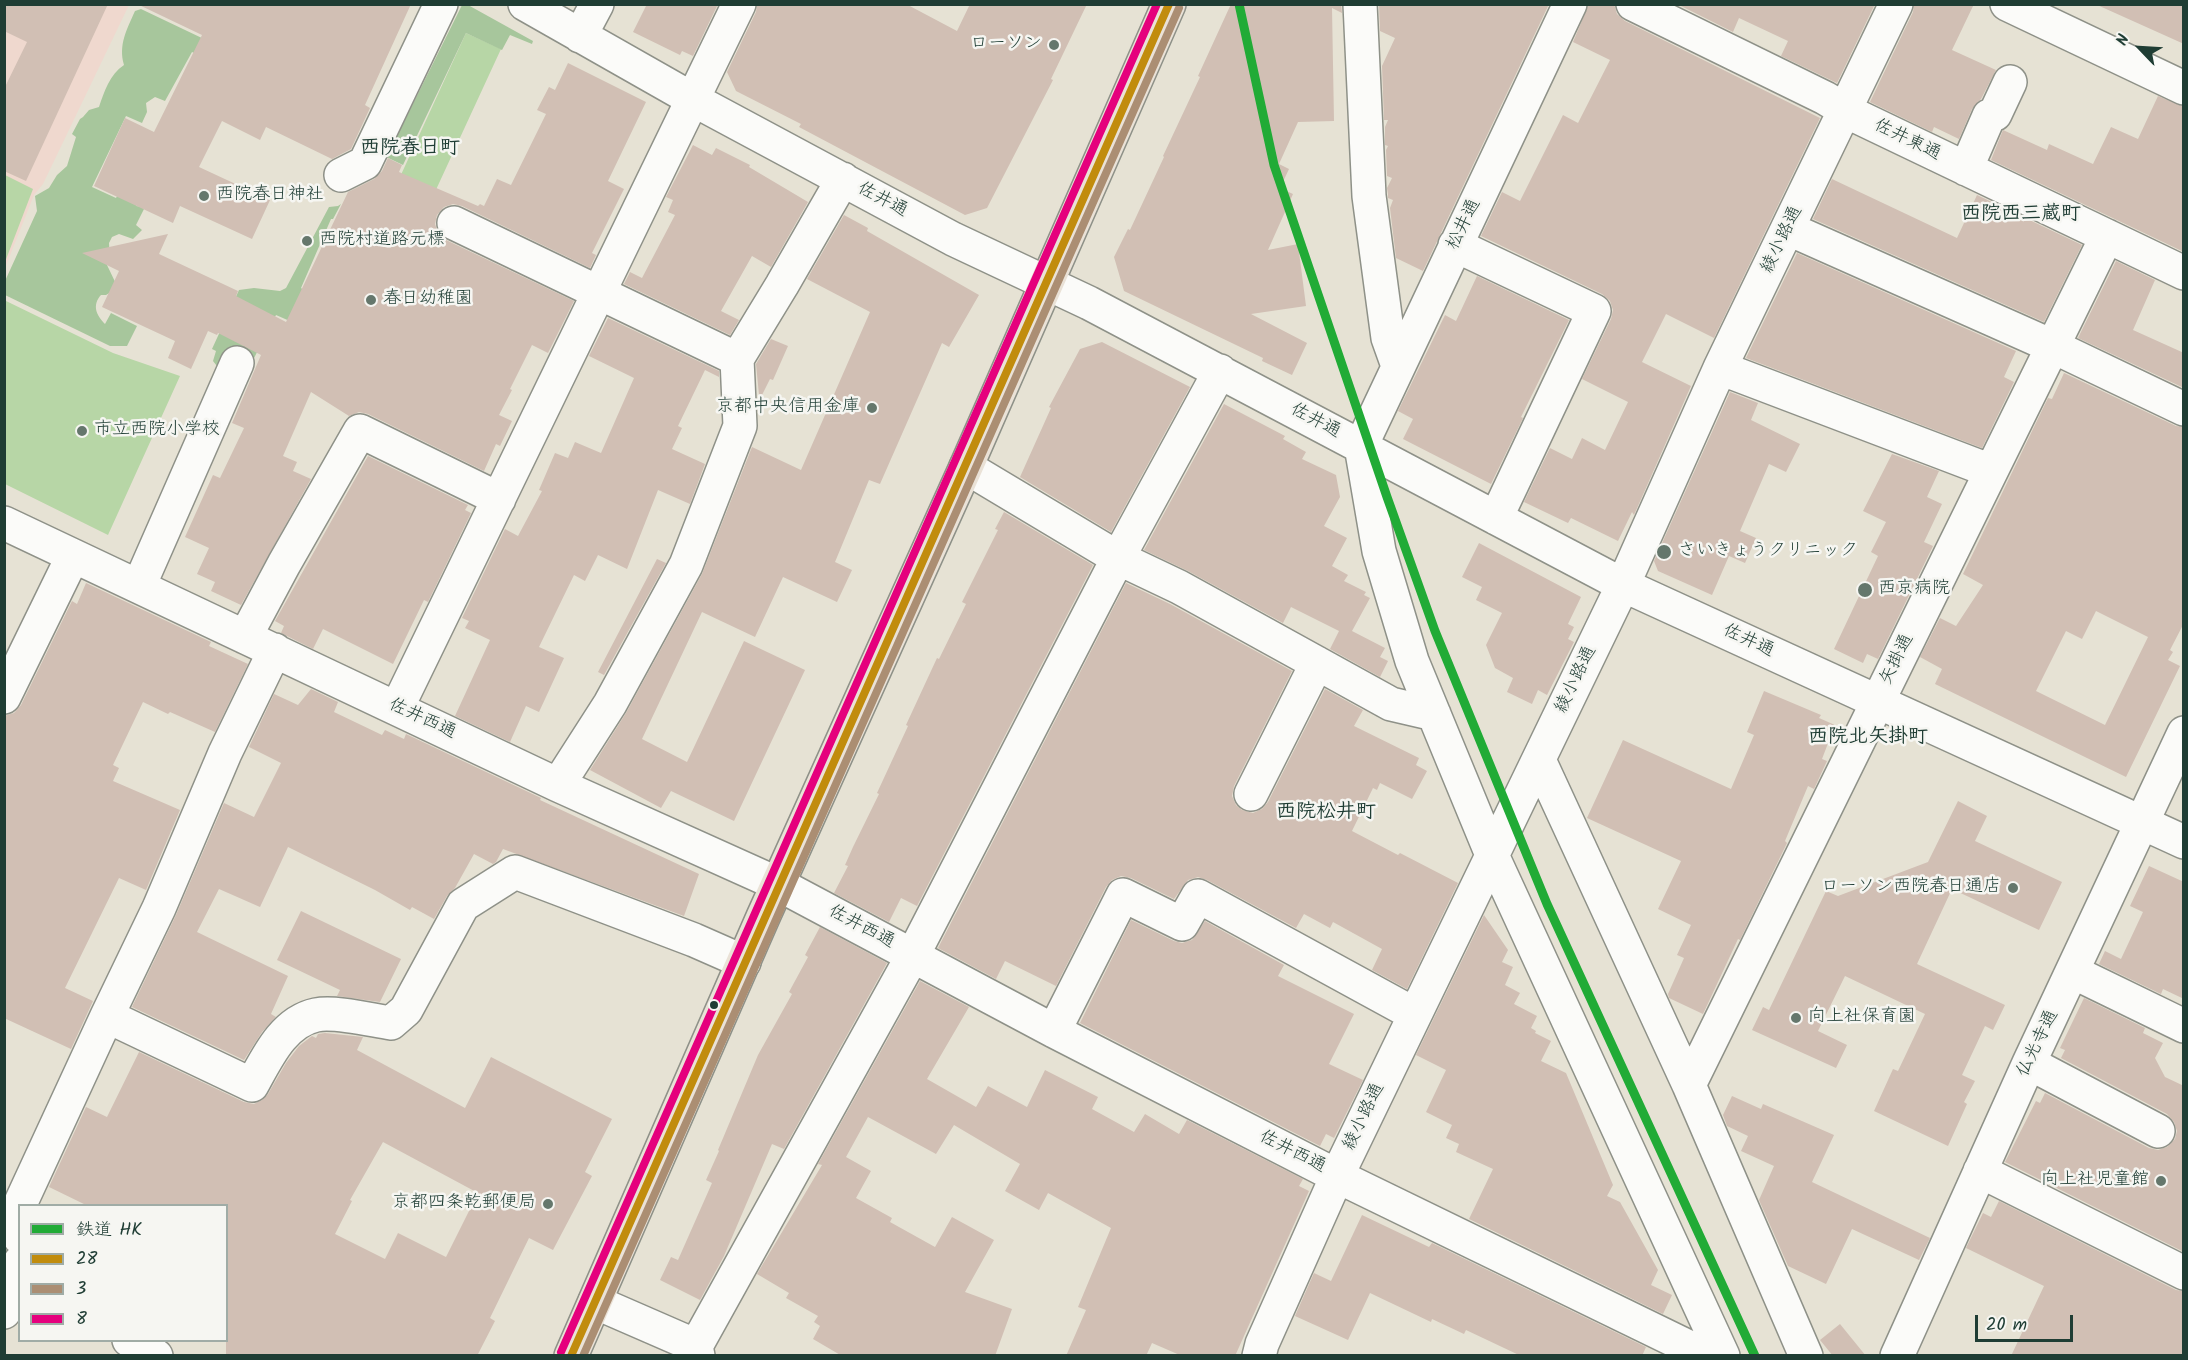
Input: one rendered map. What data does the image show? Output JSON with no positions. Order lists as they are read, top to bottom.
{
  "streets": {
    "street": [
      "佐井東通",
      "佐井通",
      "松井通",
      "綾小路通",
      "矢掛通",
      "佐井西通",
      "仏光寺通"
    ]
  },
  "crossings": [
    ["佐井東通", "綾小路通"],
    ["佐井東通", "矢掛通"],
    ["佐井通", "松井通"],
    ["佐井通", "綾小路通"],
    ["佐井通", "矢掛通"],
    ["佐井通", "仏光寺通"],
    ["綾小路通", "佐井西通"]
  ],
  "districts": [
    "西院春日町",
    "西院西三蔵町",
    "西院北矢掛町",
    "西院松井町"
  ],
  "places": [
    "ローソン",
    "西院春日神社",
    "西院村道路元標",
    "春日幼稚園",
    "京都中央信用金庫",
    "市立西院小学校",
    "さいきょうクリニック",
    "西京病院",
    "ローソン西院春日通店",
    "向上社保育園",
    "向上社児童館",
    "京都四条乾郵便局"
  ],
  "lines": [
    "rail line HK",
    "transit line 28",
    "transit line 8",
    "transit line 3"
  ],
  "legend": [
    "鉄道 HK",
    "28",
    "3",
    "8"
  ],
  "scale_bar": "20 m",
  "north": "top left"
}
